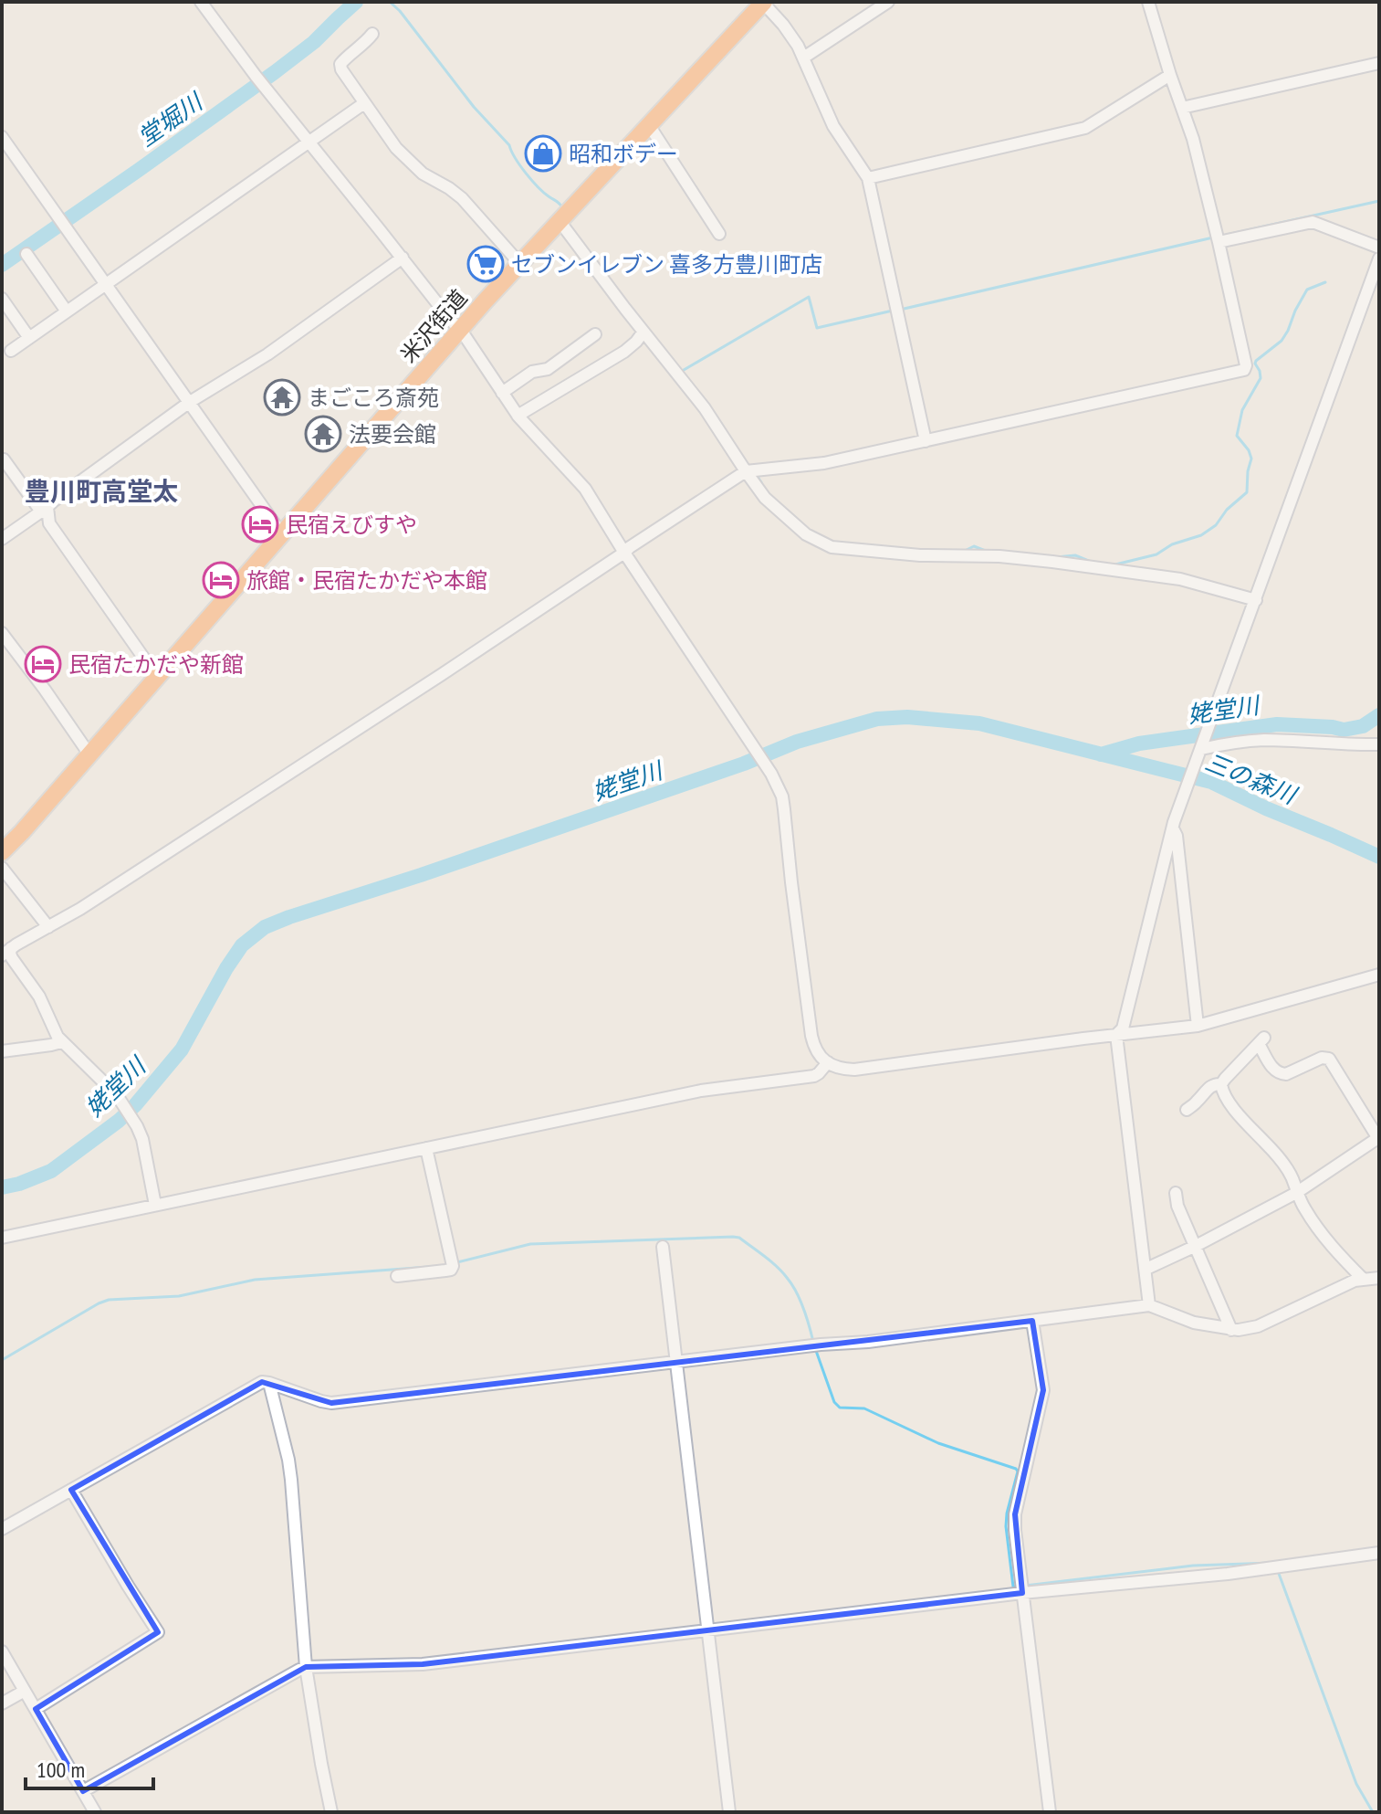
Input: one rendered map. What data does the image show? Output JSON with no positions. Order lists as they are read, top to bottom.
{
  "streets": {
    "highway": ["米沢街道"]
  },
  "districts": ["豊川町高堂太"],
  "water": ["堂堀川", "姥堂川", "三の森川"],
  "places": {
    "shop": ["昭和ボデー"],
    "supermarket": ["セブンイレブン 喜多方豊川町店"],
    "temple": ["まごころ斎苑", "法要会館"],
    "hotel": ["民宿えびすや", "旅館・民宿たかだや本館", "民宿たかだや新館"]
  },
  "scale_bar": "100 m"
}
